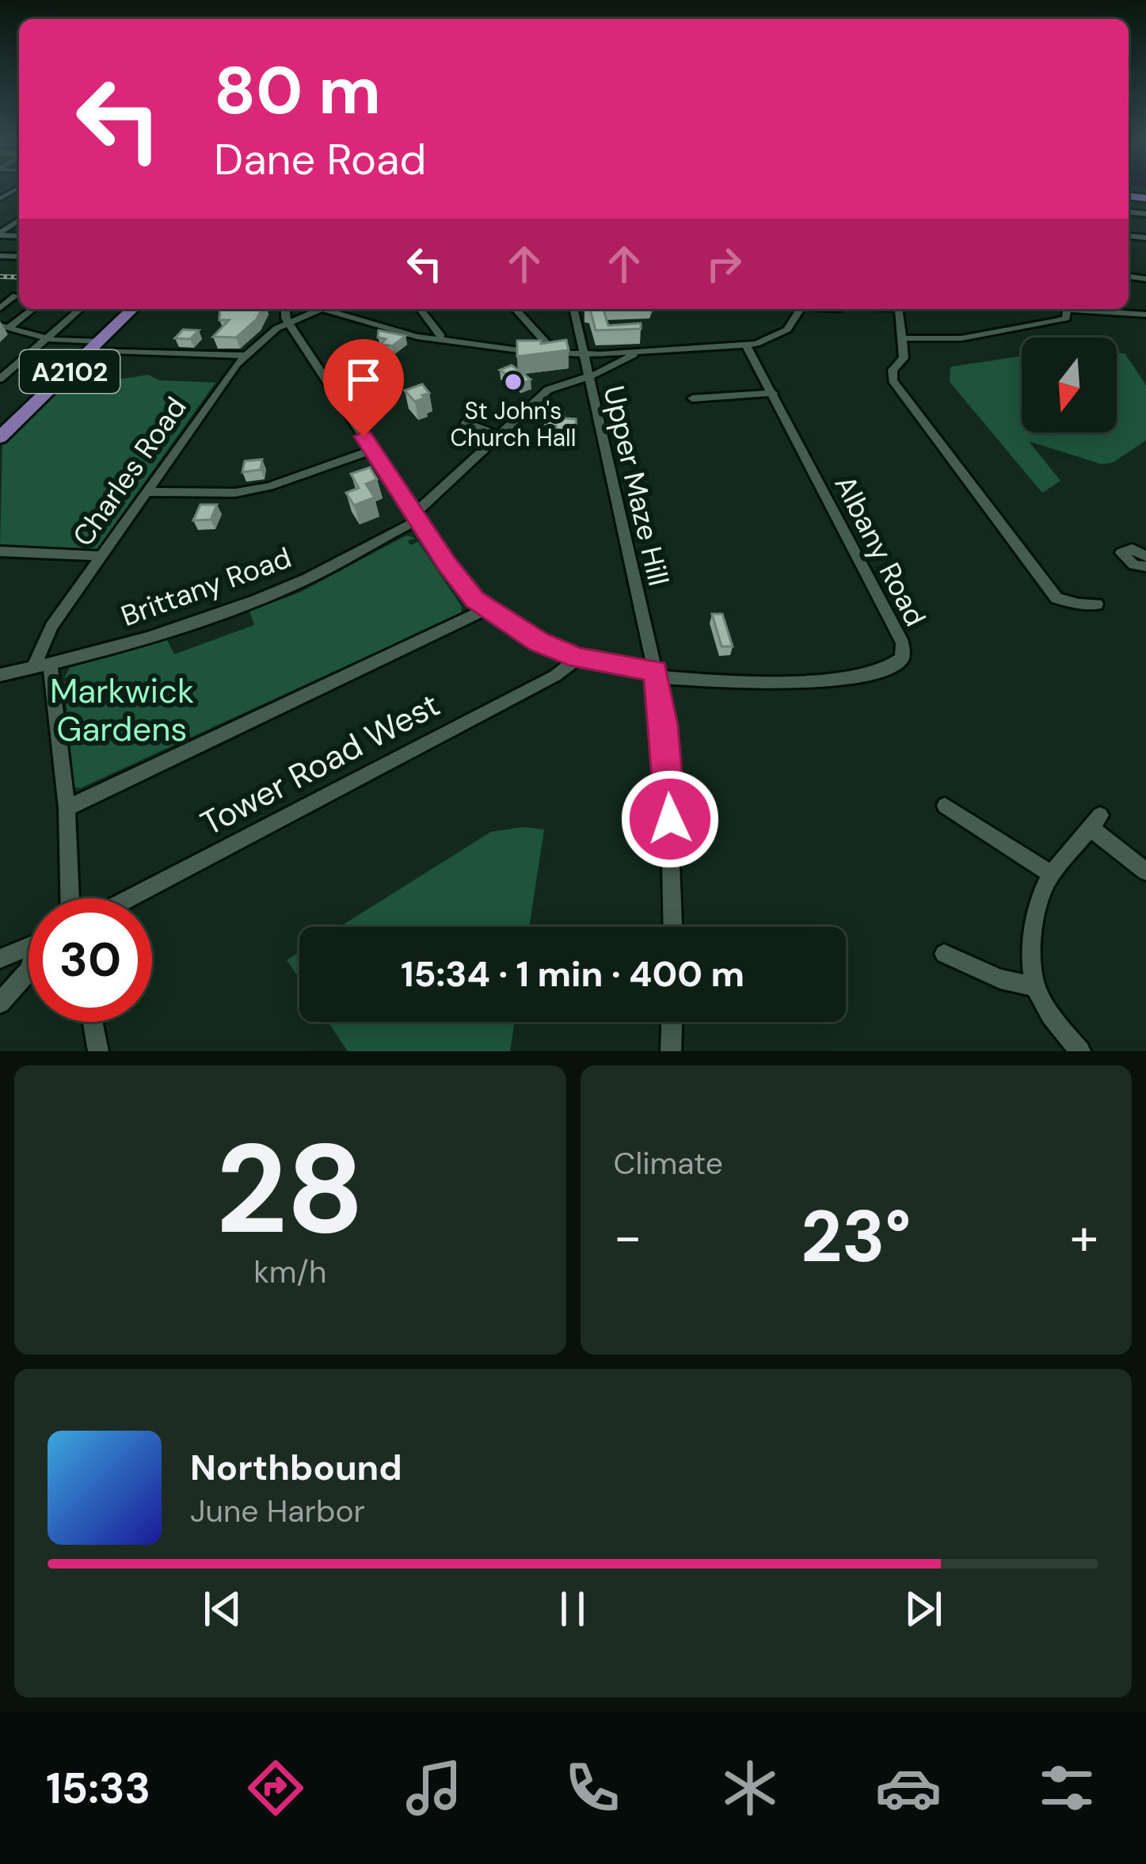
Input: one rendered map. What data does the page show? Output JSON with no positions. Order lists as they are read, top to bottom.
{
  "streets": {
    "main road": ["A2102"],
    "street": [
      "Charles Road",
      "Upper Maze Hill",
      "Albany Road",
      "Brittany Road",
      "Tower Road West"
    ]
  },
  "crossings": [
    ["Charles Road", "Brittany Road"],
    ["Upper Maze Hill", "Albany Road"],
    ["Upper Maze Hill", "Brittany Road"]
  ],
  "parks": ["Markwick Gardens"],
  "places": ["St John's Church Hall"],
  "north": "bottom",
  "page": {
    "turn": ["80 m", "Dane Road"],
    "limit": "30",
    "trip": "15:34 · 1 min · 400 m",
    "tile": [
      ["28", "km/h"],
      "Climate"
    ],
    "heat": ["−", "23°", "+"],
    "song": ["Northbound", "June Harbor"],
    "tabs": "15:33"
  }
}
